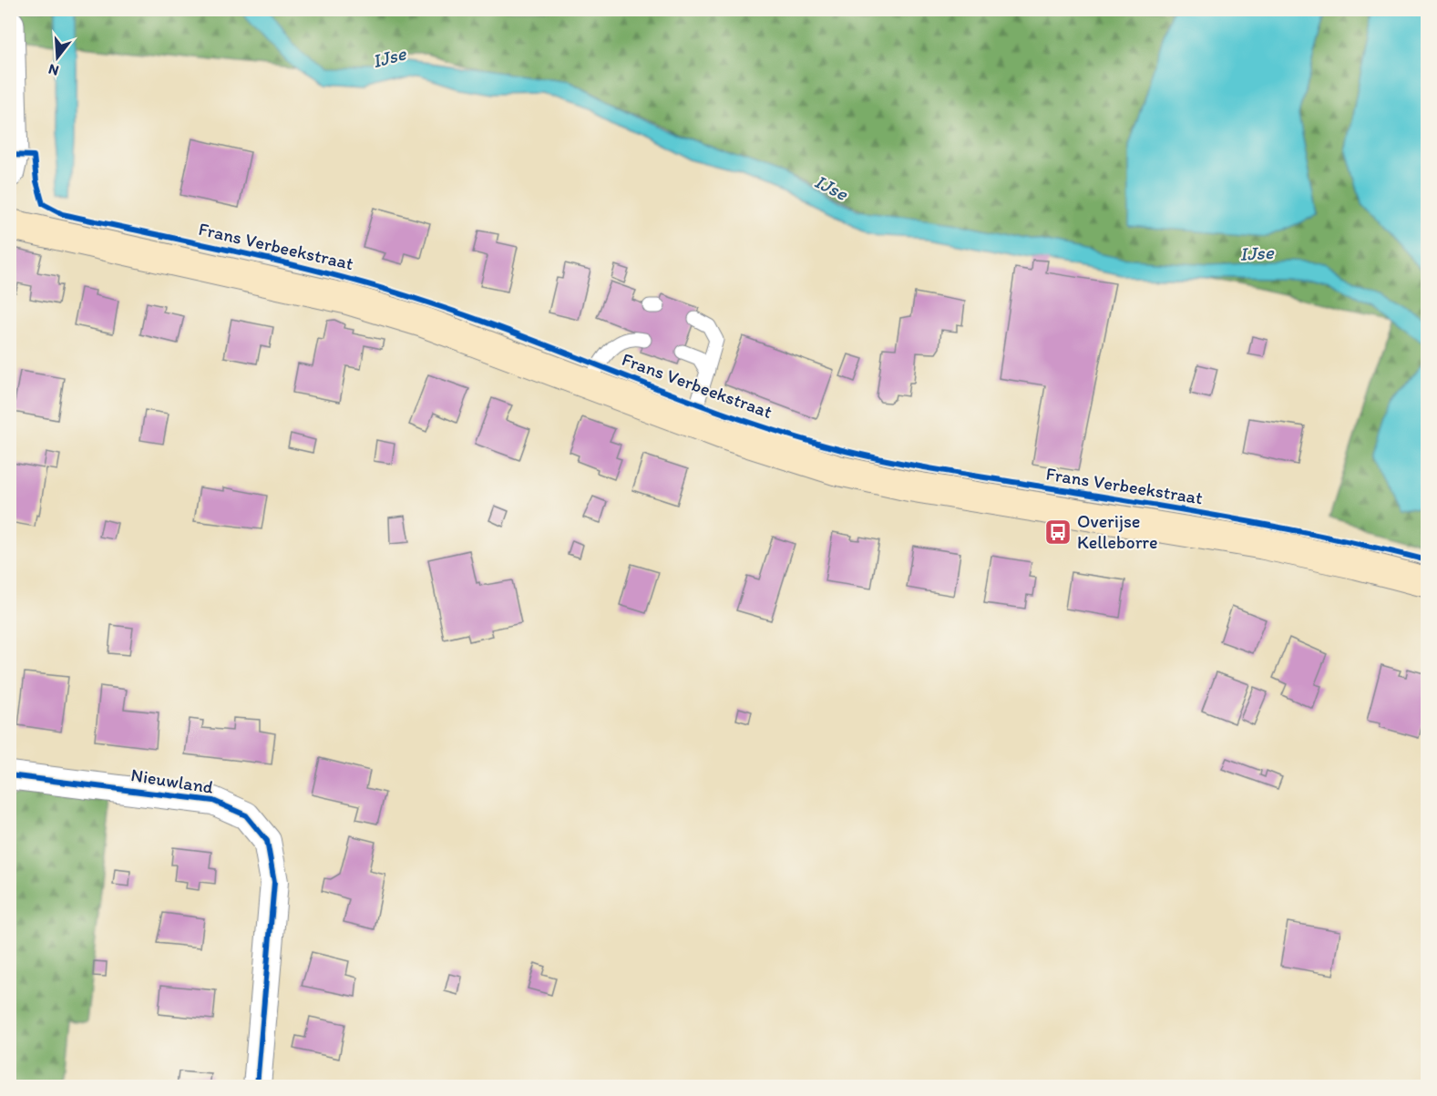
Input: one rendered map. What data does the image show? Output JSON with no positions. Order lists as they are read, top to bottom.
{
  "streets": {
    "main road": ["Frans Verbeekstraat"],
    "street": ["Nieuwland"]
  },
  "water": ["IJse"],
  "places": {
    "bus stop": ["Overijse Kelleborre"]
  },
  "north": "bottom"
}
